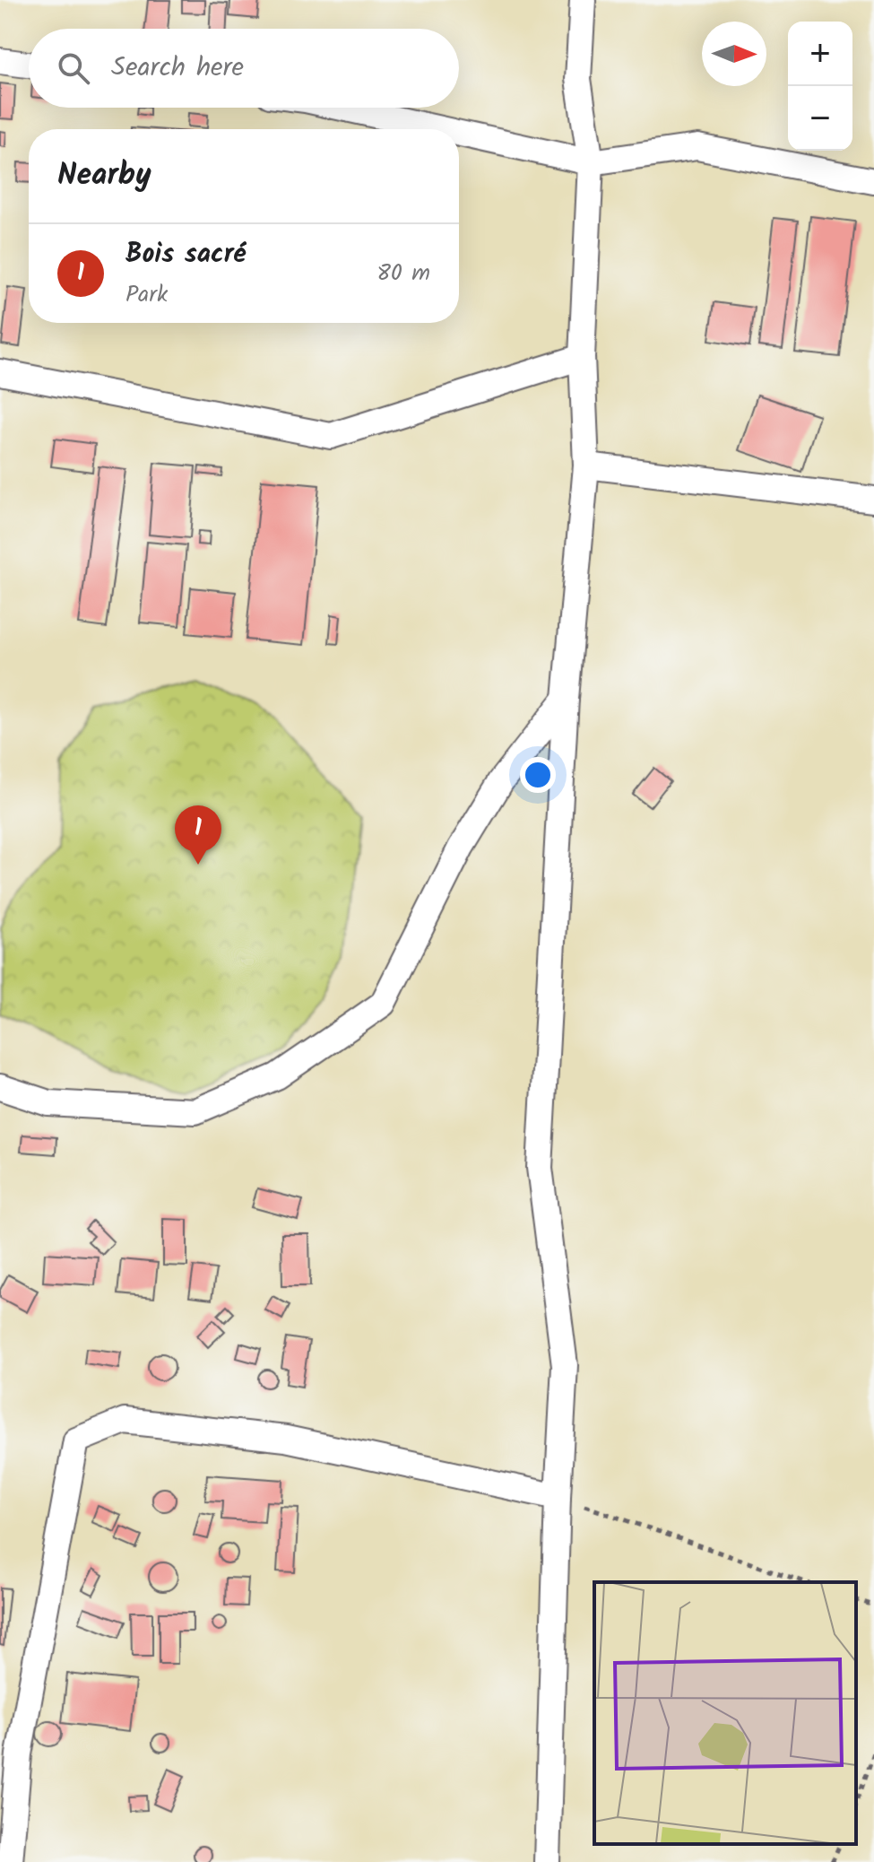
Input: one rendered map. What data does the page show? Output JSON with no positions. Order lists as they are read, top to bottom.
{
  "north": "right",
  "page": {
    "map_buttons": ["+", "−"],
    "search": "Search here",
    "heading": "Nearby",
    "list": [
      {
        "mark": "1",
        "name": "Bois sacré",
        "note": "Park",
        "value": "80 m"
      }
    ],
    "pins": "1"
  }
}
